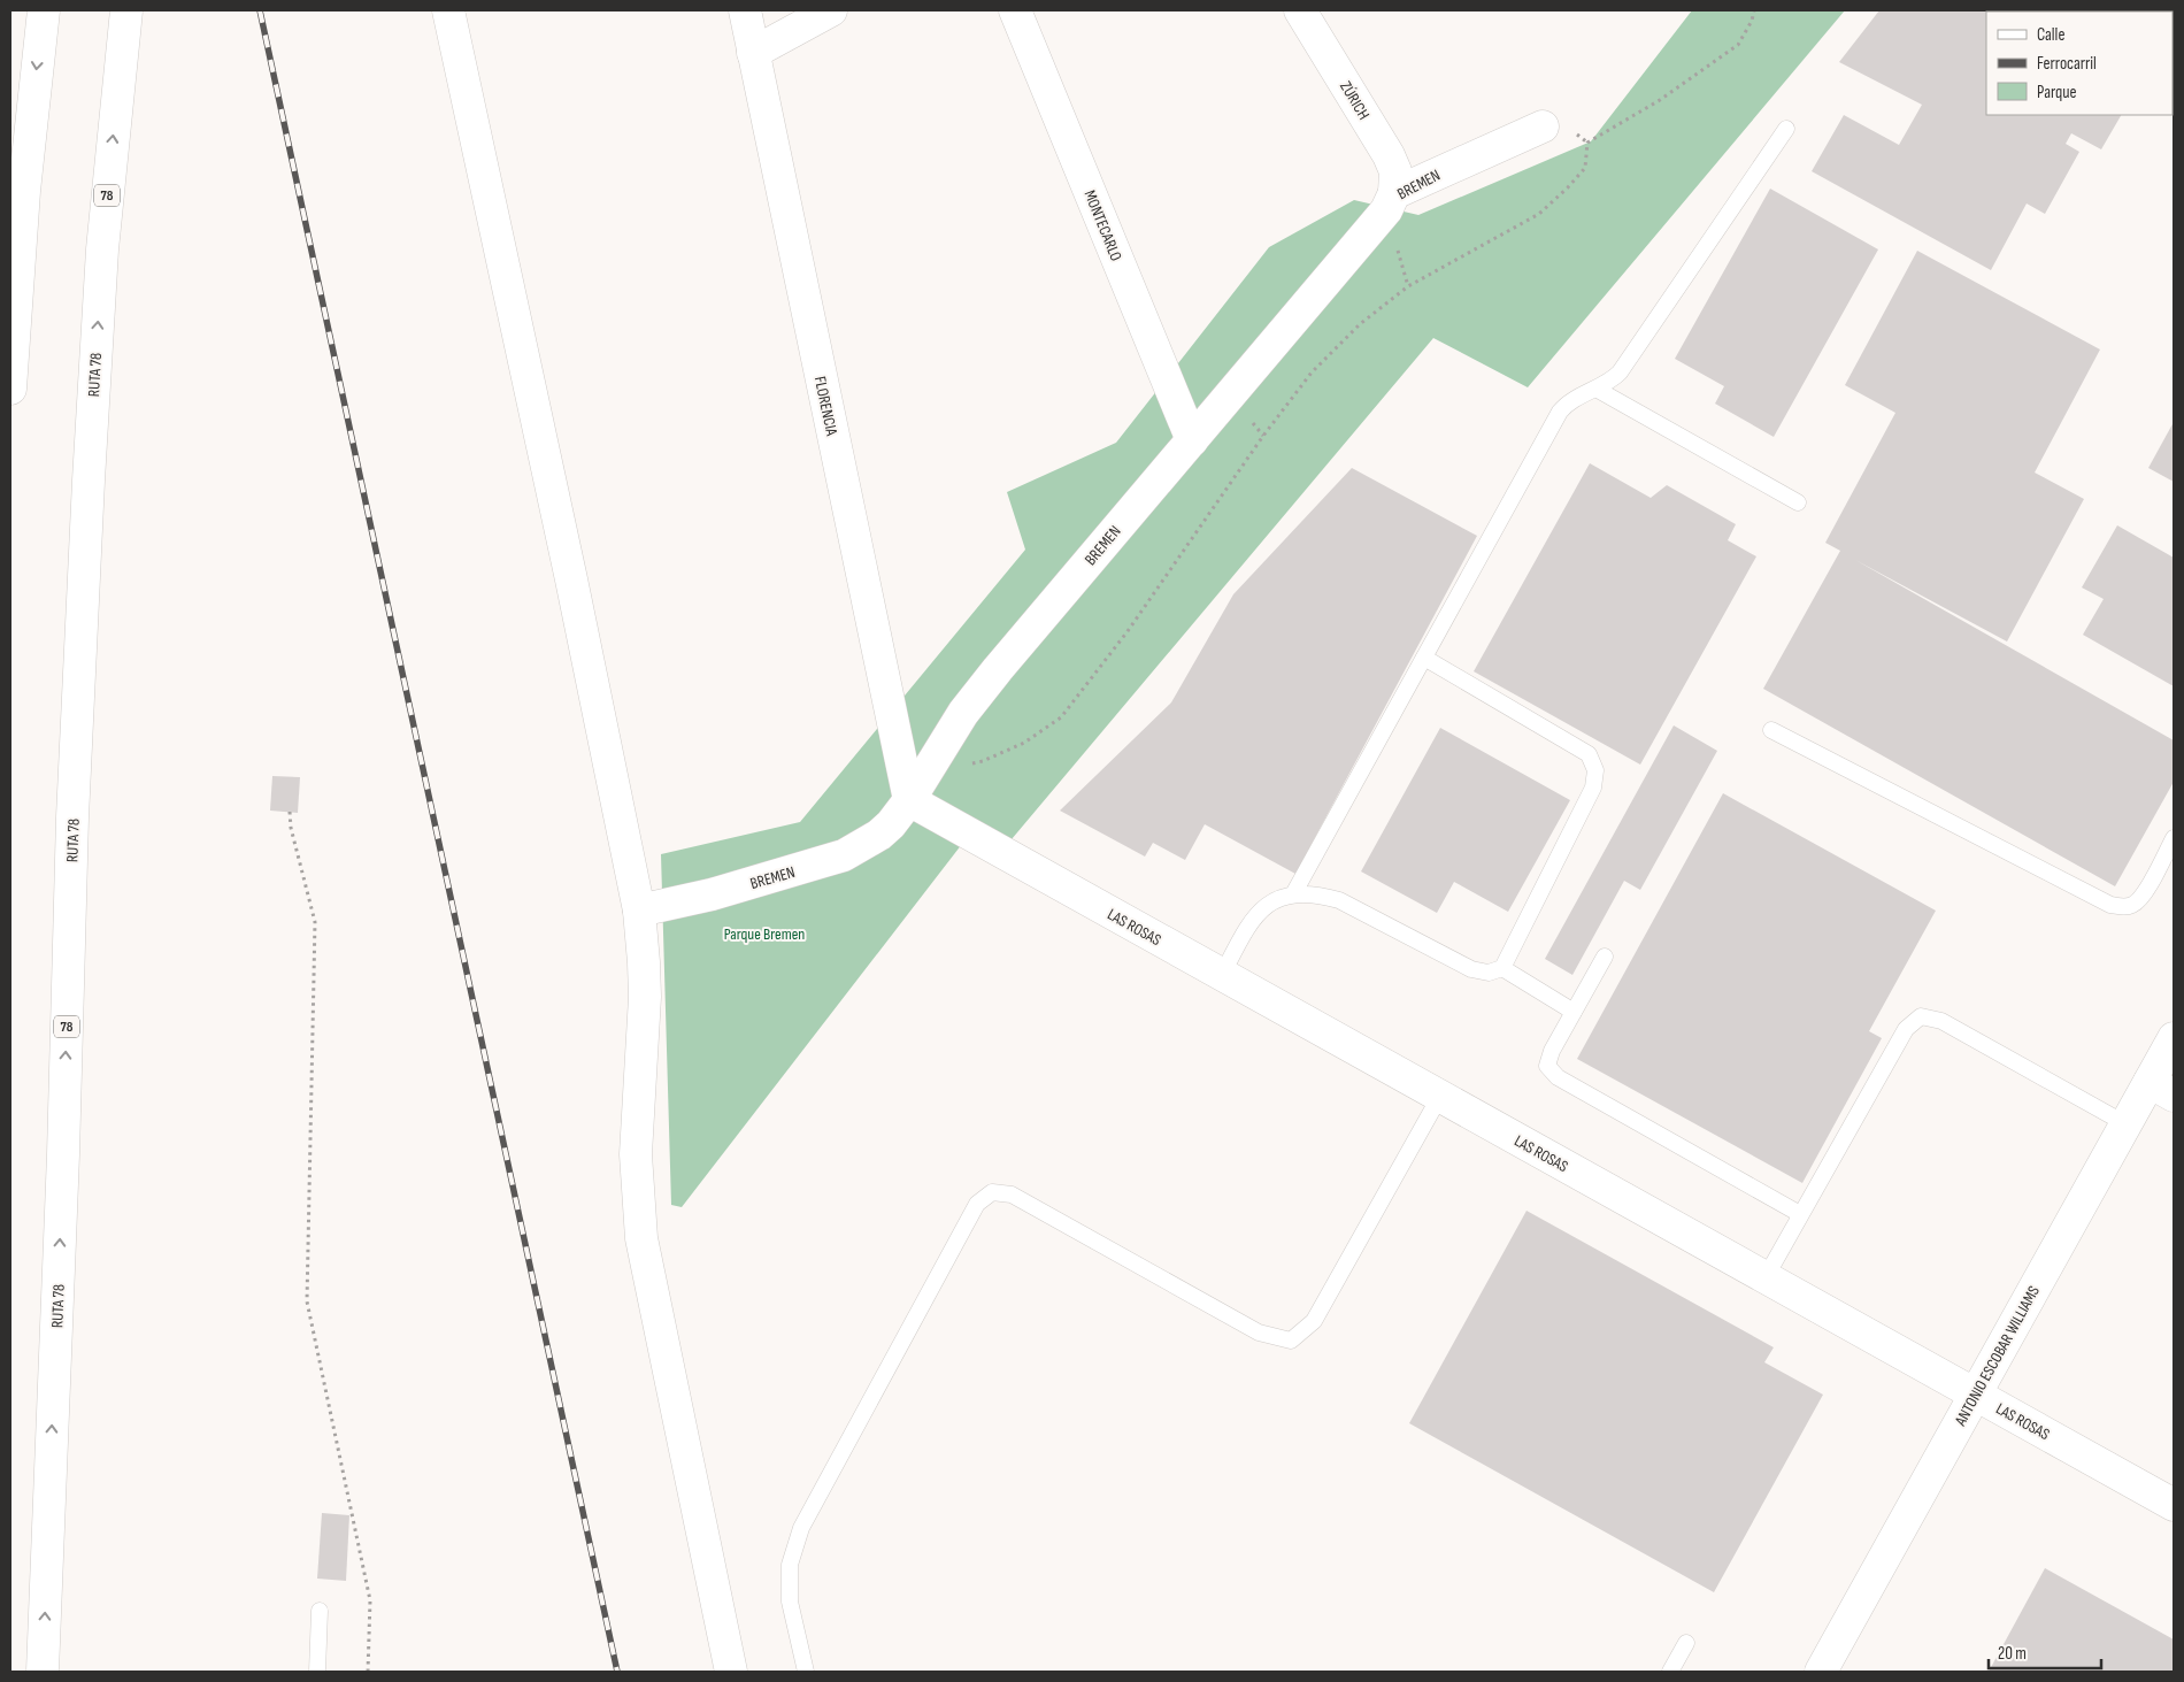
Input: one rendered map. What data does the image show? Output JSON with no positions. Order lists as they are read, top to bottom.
{
  "streets": {
    "main road": [
      "ZÚRICH",
      "BREMEN",
      "78",
      "MONTECARLO",
      "RUTA 78",
      "FLORENCIA",
      "LAS ROSAS",
      "ANTONIO ESCOBAR WILLIAMS"
    ]
  },
  "crossings": [
    ["ZÚRICH", "BREMEN"],
    ["BREMEN", "MONTECARLO"],
    ["BREMEN", "FLORENCIA"],
    ["BREMEN", "LAS ROSAS"],
    ["FLORENCIA", "LAS ROSAS"],
    ["LAS ROSAS", "ANTONIO ESCOBAR WILLIAMS"]
  ],
  "one_way": ["RUTA 78"],
  "parks": ["Parque Bremen"],
  "legend": ["Calle", "Ferrocarril", "Parque"],
  "scale_bar": "20 m"
}
